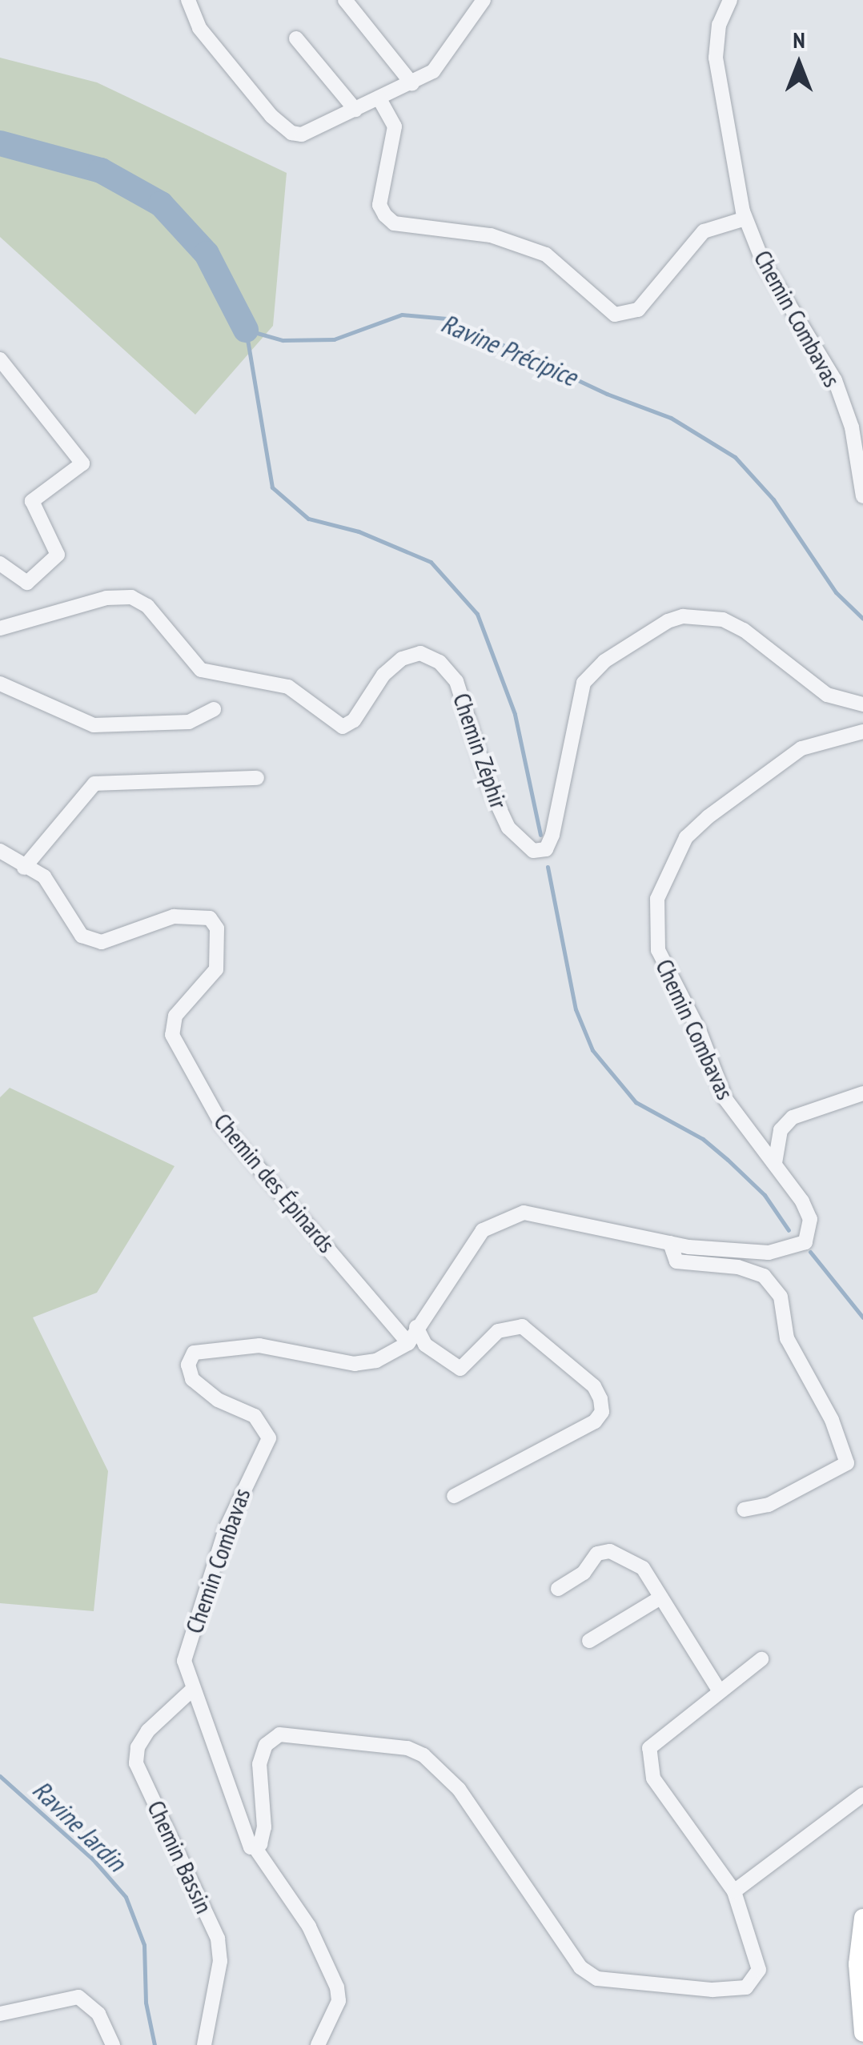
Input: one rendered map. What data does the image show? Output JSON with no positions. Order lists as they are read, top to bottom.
{
  "streets": {
    "street": [
      "Chemin Combavas",
      "Chemin Zéphir",
      "Chemin des Épinards",
      "Chemin Bassin"
    ]
  },
  "crossings": [
    ["Chemin Combavas", "Chemin des Épinards"],
    ["Chemin Combavas", "Chemin Bassin"]
  ],
  "water": ["Ravine Précipice", "Ravine Jardin"],
  "north": "top"
}
